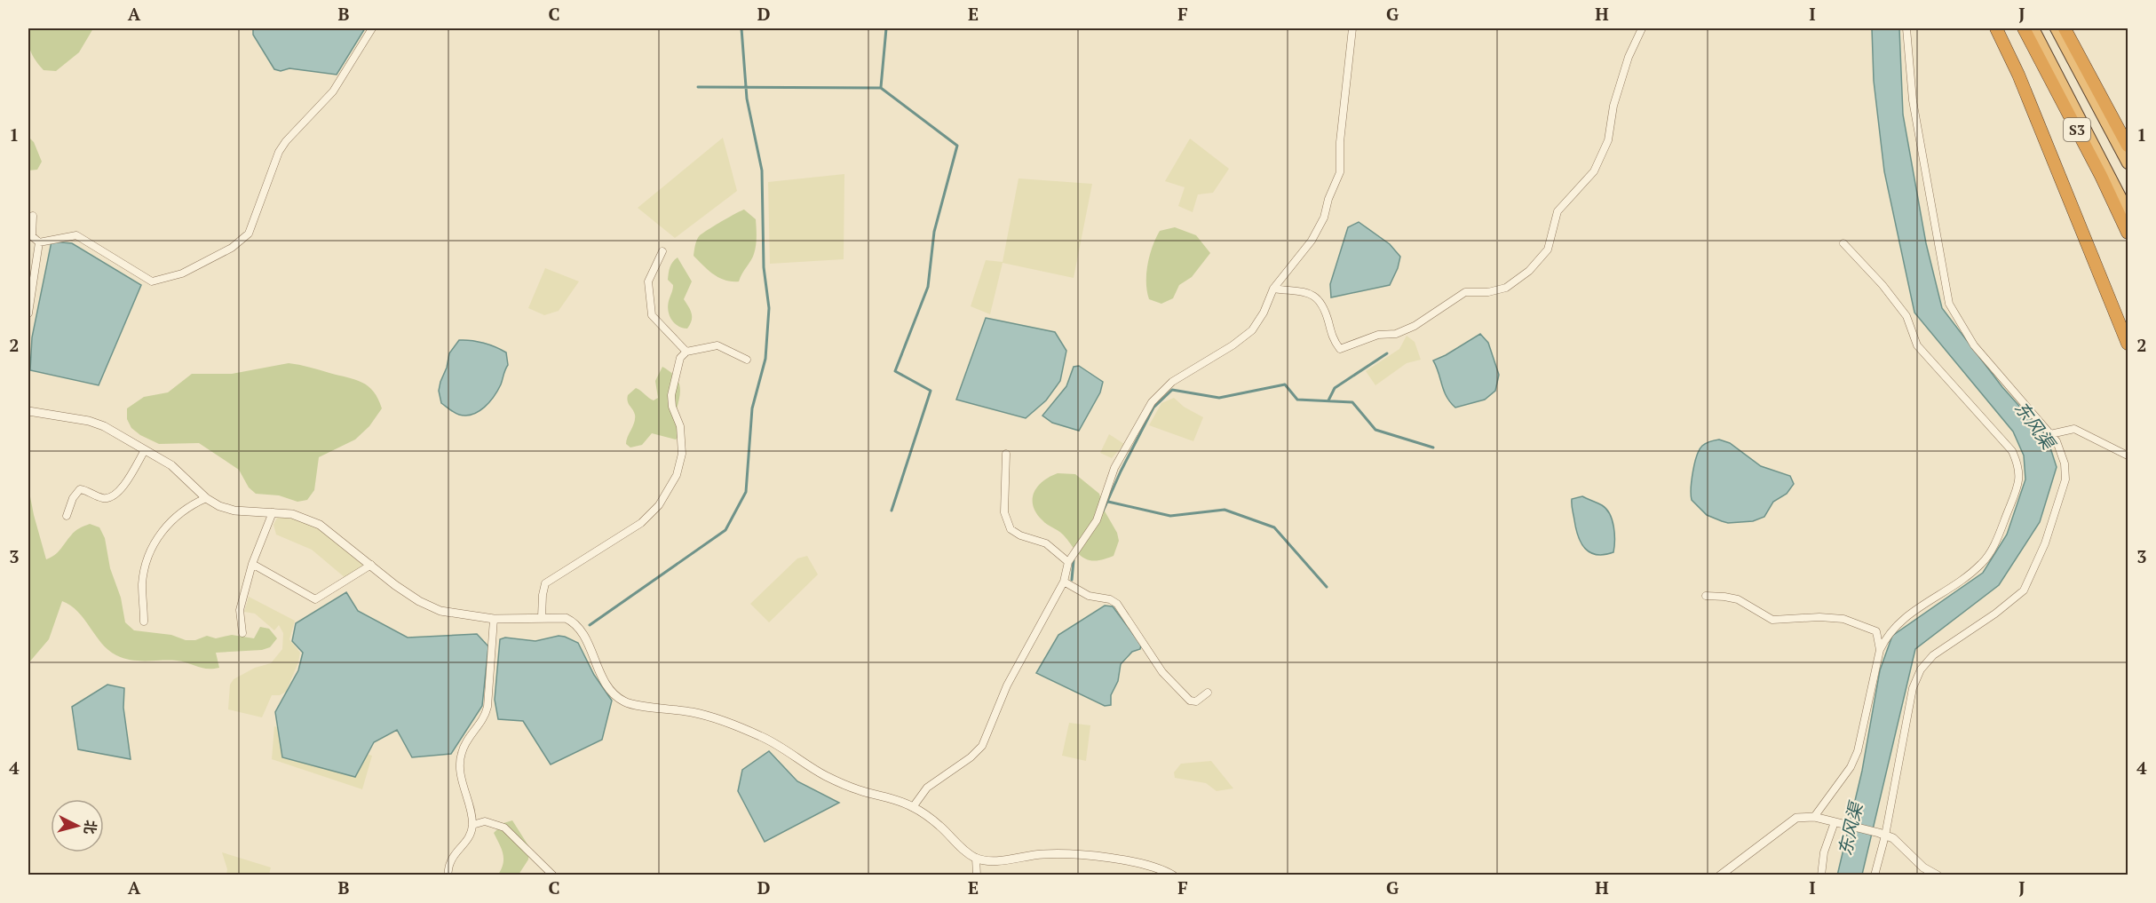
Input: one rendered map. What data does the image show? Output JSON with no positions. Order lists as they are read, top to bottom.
{
  "streets": {
    "highway": ["S3"]
  },
  "water": ["东风渠"],
  "north": "right",
  "grid": {
    "columns": [
      "A",
      "B",
      "C",
      "D",
      "E",
      "F",
      "G",
      "H",
      "I",
      "J"
    ],
    "rows": [
      "1",
      "2",
      "3",
      "4"
    ]
  }
}
